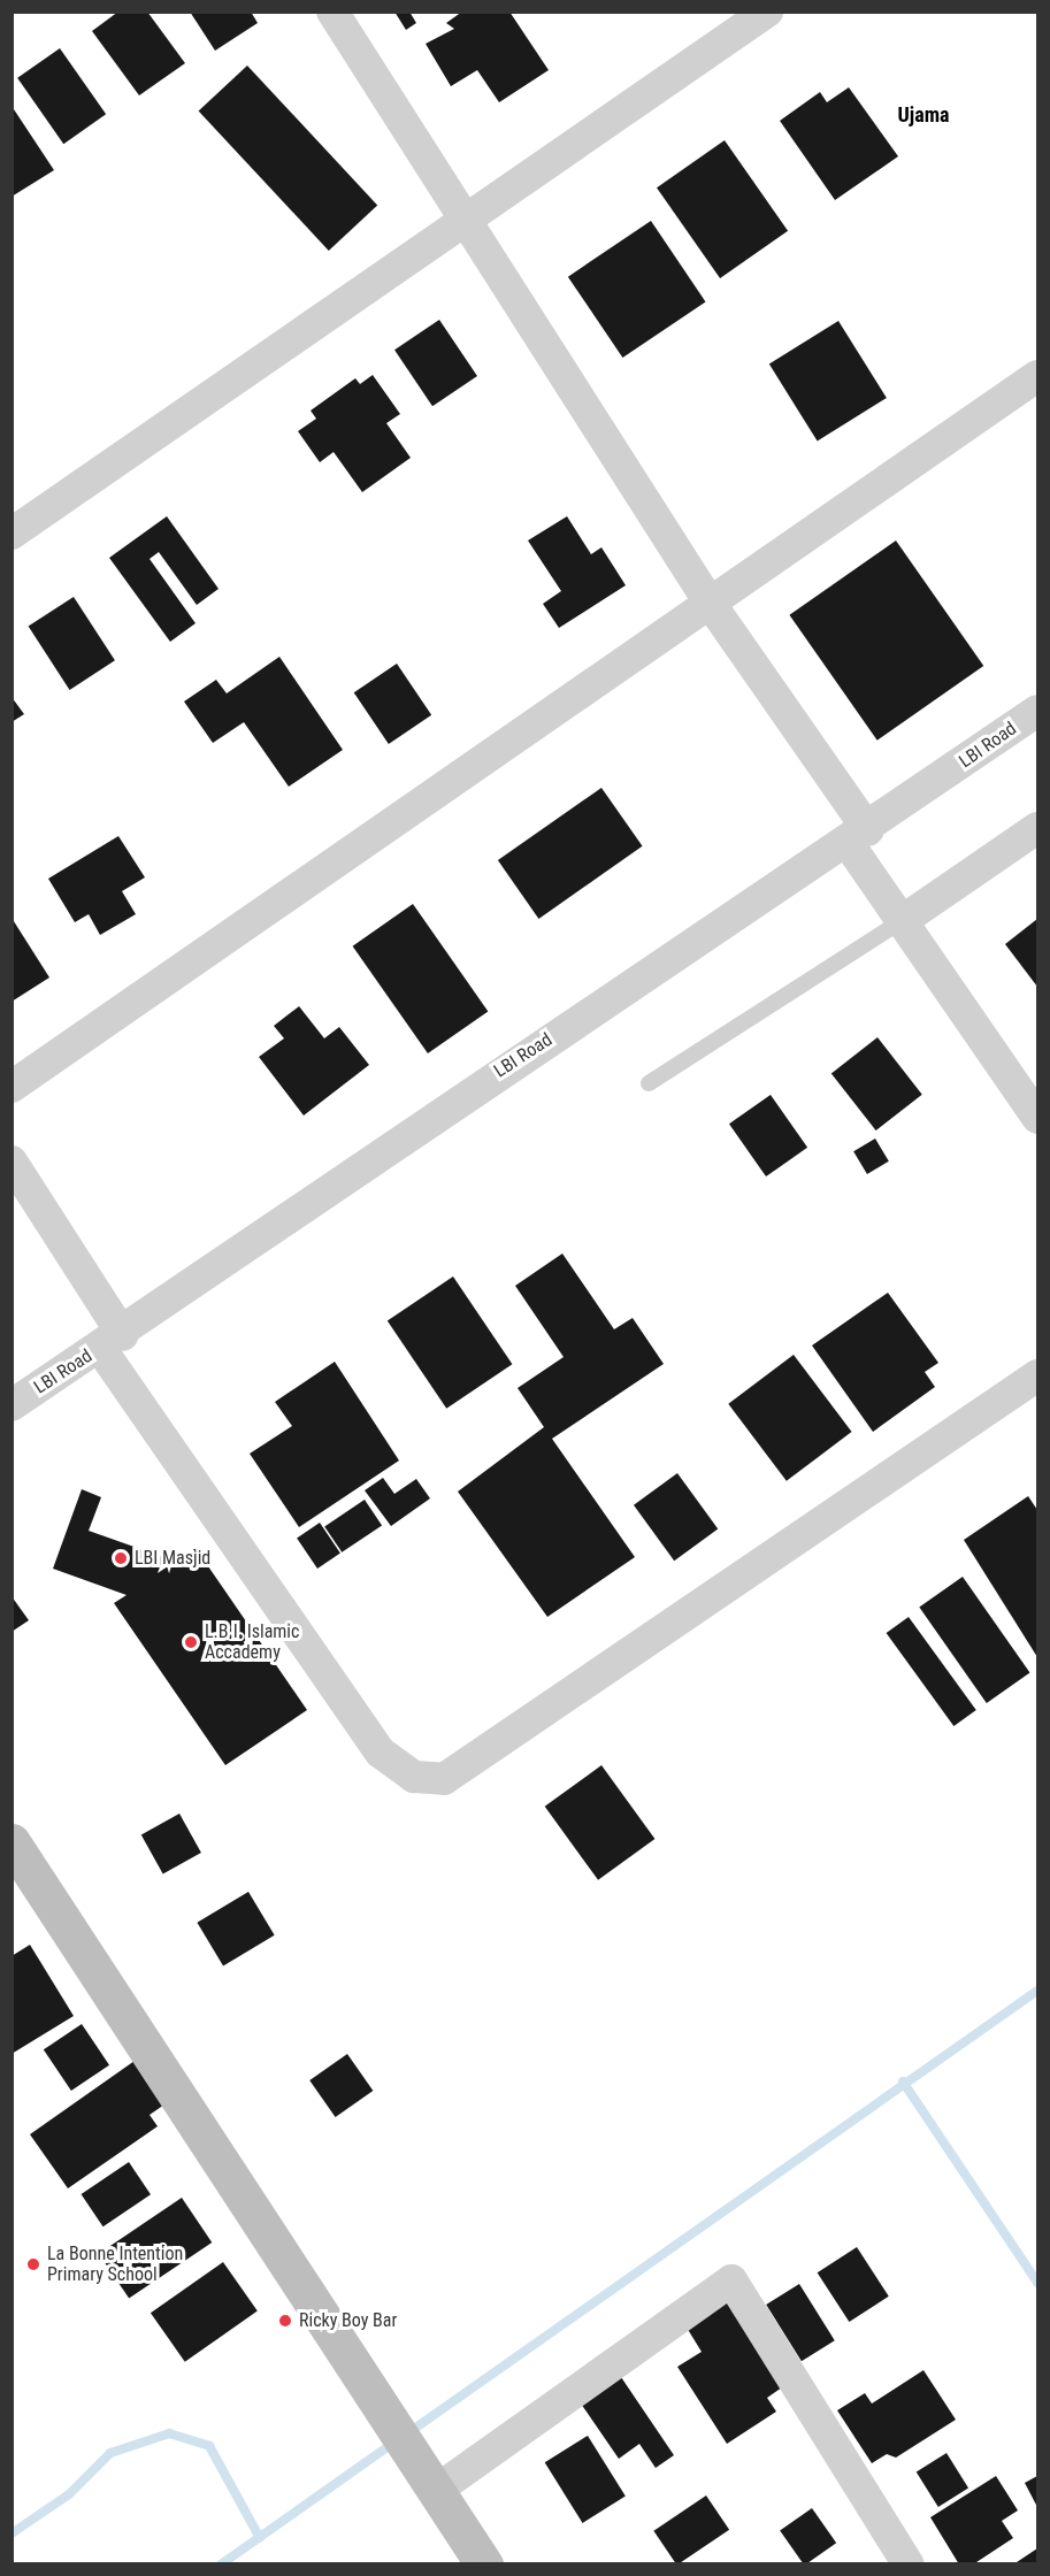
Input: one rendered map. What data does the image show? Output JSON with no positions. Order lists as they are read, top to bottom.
{
  "streets": {
    "street": ["LBI Road"]
  },
  "districts": ["Ujama"],
  "places": [
    "LBI Masjid",
    "L.B.I. Islamic Accademy",
    "La Bonne Intention Primary School",
    "Ricky Boy Bar"
  ]
}
